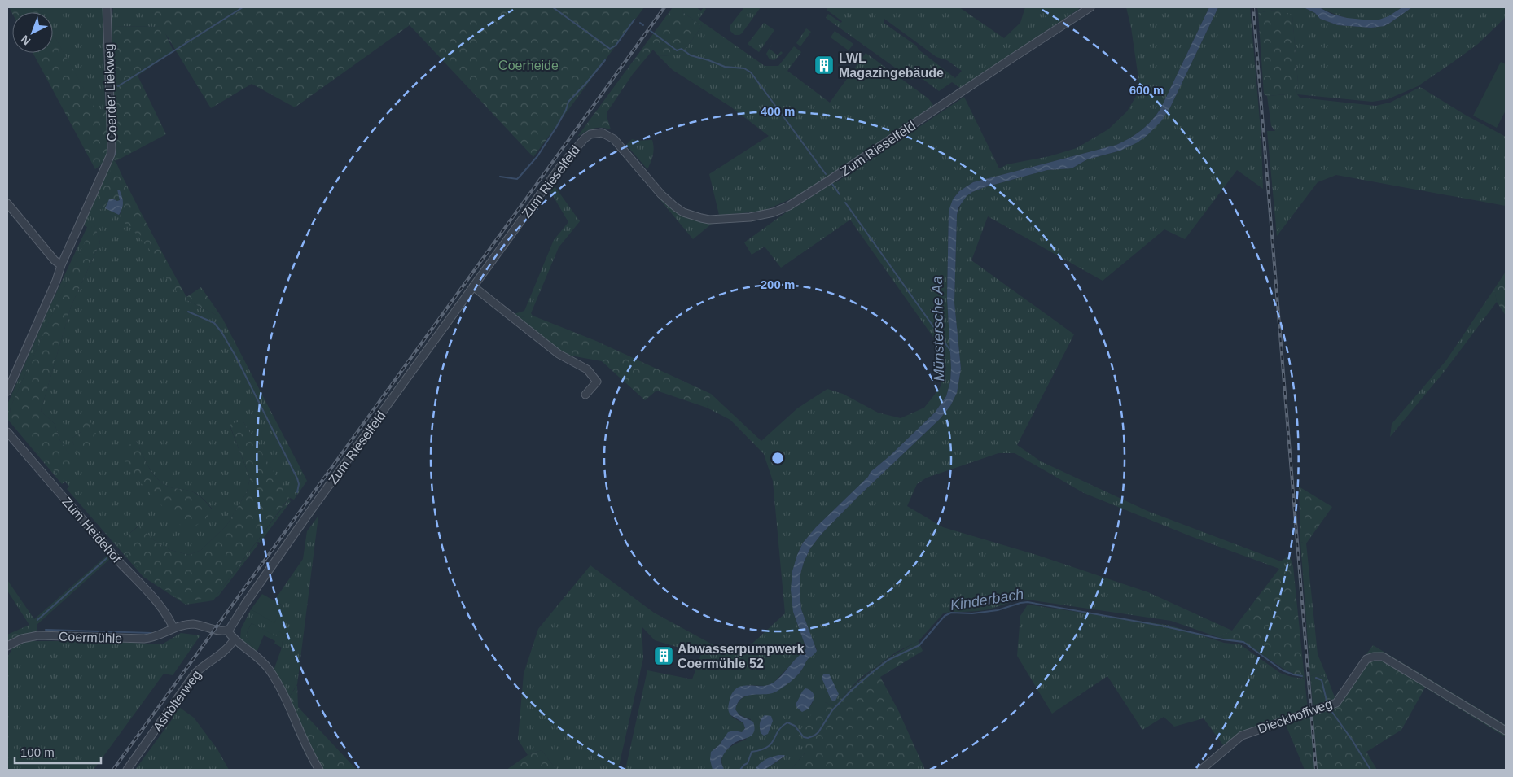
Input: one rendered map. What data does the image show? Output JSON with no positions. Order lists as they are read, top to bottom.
{
  "streets": {
    "street": [
      "Coerder Liekweg",
      "Zum Rieselfeld",
      "Zum Heidehof",
      "Coermühle",
      "Ashölterweg",
      "Dieckhoffweg"
    ]
  },
  "crossings": [
    ["Zum Heidehof", "Coermühle"]
  ],
  "water": ["Münstersche Aa", "Kinderbach"],
  "parks": ["Coerheide"],
  "places": {
    "building": ["LWL Magazingebäude", "Abwasserpumpwerk Coermühle 52"]
  },
  "scale_bar": "100 m",
  "north": "bottom left",
  "rings": ["600 m", "400 m", "200 m"]
}
